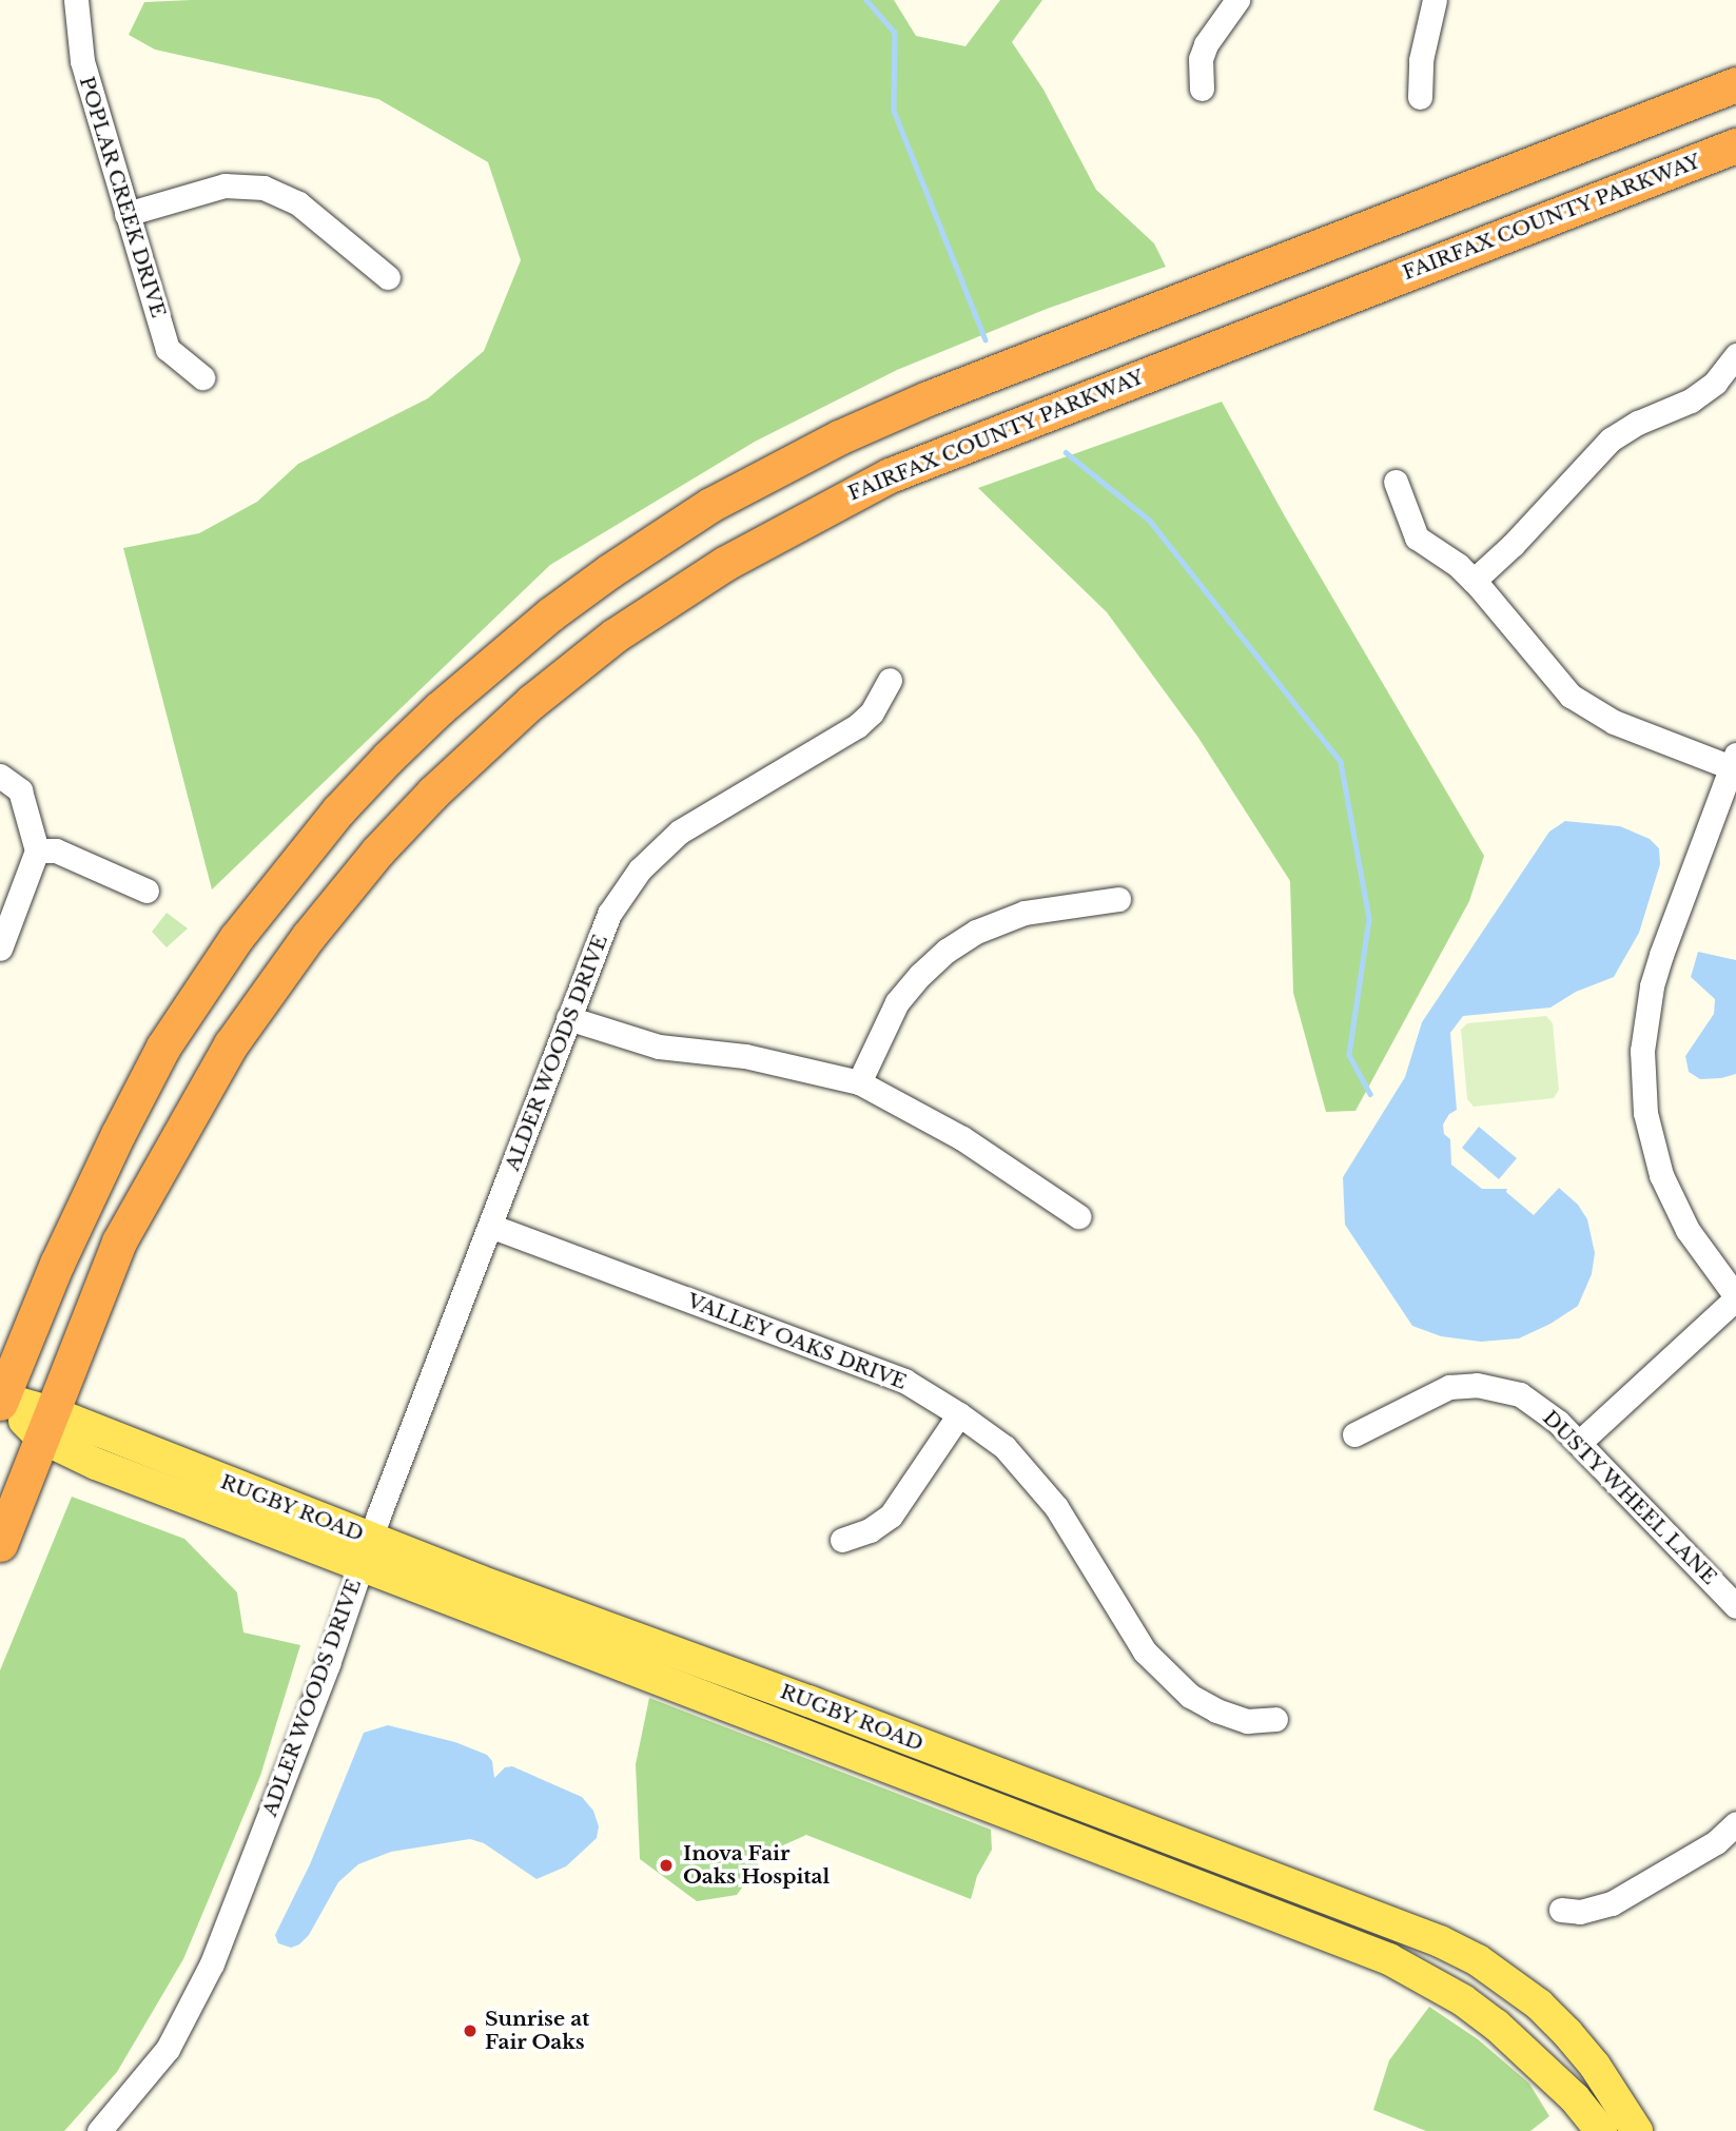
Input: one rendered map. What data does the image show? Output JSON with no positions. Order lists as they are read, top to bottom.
{
  "streets": {
    "highway": ["FAIRFAX COUNTY PARKWAY"],
    "main road": ["RUGBY ROAD"],
    "street": [
      "POPLAR CREEK DRIVE",
      "ALDER WOODS DRIVE",
      "VALLEY OAKS DRIVE",
      "DUSTY WHEEL LANE",
      "ADLER WOODS DRIVE"
    ]
  },
  "crossings": [
    ["FAIRFAX COUNTY PARKWAY", "RUGBY ROAD"],
    ["ALDER WOODS DRIVE", "VALLEY OAKS DRIVE"],
    ["ALDER WOODS DRIVE", "RUGBY ROAD"],
    ["ALDER WOODS DRIVE", "ADLER WOODS DRIVE"],
    ["RUGBY ROAD", "ADLER WOODS DRIVE"]
  ],
  "places": ["Inova Fair Oaks Hospital", "Sunrise at Fair Oaks"]
}
